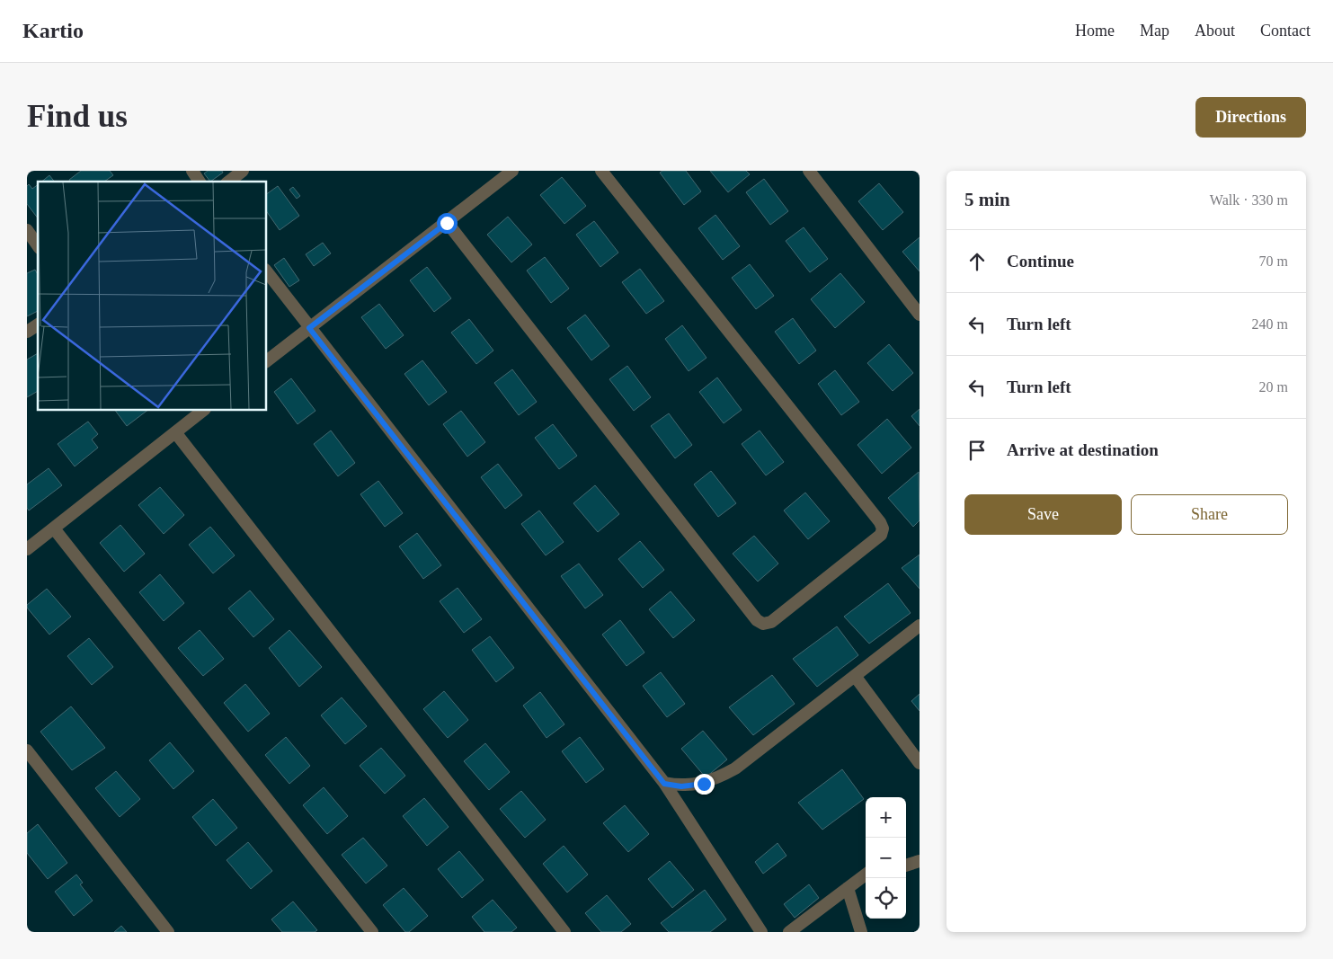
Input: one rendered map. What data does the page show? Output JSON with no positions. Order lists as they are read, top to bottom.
{
  "page": {
    "header": "Kartio",
    "nav": [
      "Home",
      "Map",
      "About",
      "Contact"
    ],
    "buttons": [
      "Directions",
      ["Save", "Share"]
    ],
    "title": "Find us",
    "heading": ["5 min", "Walk · 330 m"],
    "list": [
      ["Continue", "70 m"],
      ["Turn left", "240 m"],
      ["Turn left", "20 m"],
      "Arrive at destination"
    ],
    "map_buttons": ["+", "−"]
  }
}
